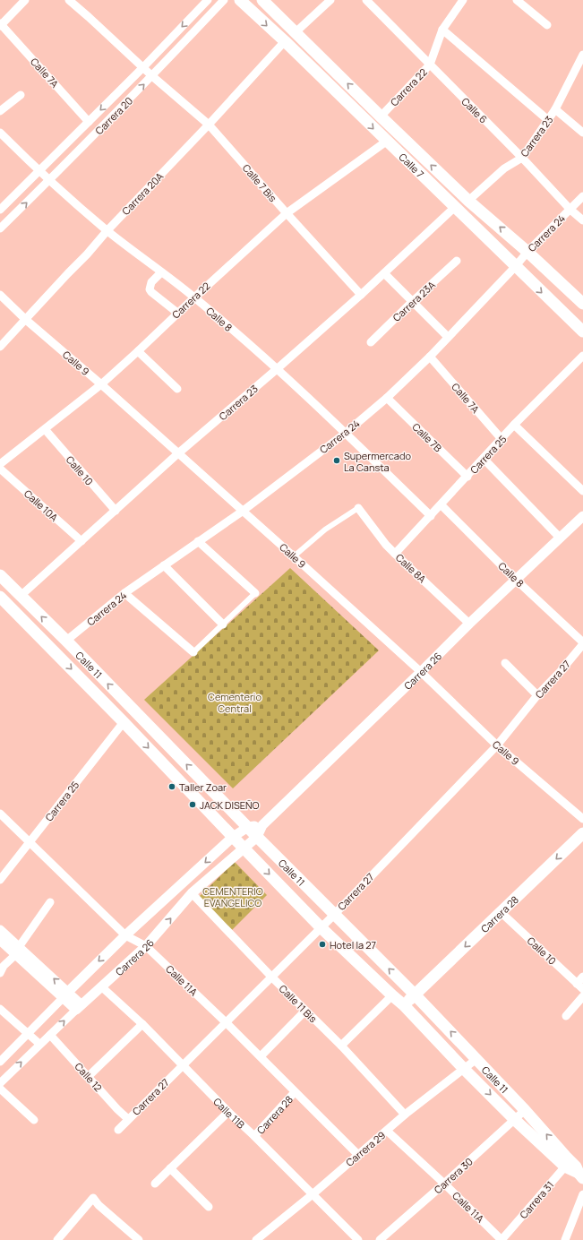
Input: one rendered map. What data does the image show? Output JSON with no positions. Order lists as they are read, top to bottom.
{
  "streets": {
    "main road": ["Calle 7", "Calle 11", "Carrera 28"],
    "street": [
      "Calle 7A",
      "Carrera 22",
      "Calle 6",
      "Carrera 20",
      "Carrera 23",
      "Calle 7 Bis",
      "Carrera 20A",
      "Carrera 24",
      "Carrera 23A",
      "Calle 8",
      "Calle 9",
      "Calle 7B",
      "Carrera 25",
      "Calle 10",
      "Calle 10A",
      "Calle 8A",
      "Carrera 26",
      "Carrera 27",
      "Calle 11A",
      "Calle 11 Bis",
      "Calle 12",
      "Calle 11B",
      "Carrera 29",
      "Carrera 30",
      "Carrera 31"
    ]
  },
  "crossings": [
    ["Calle 7A", "Carrera 20"],
    ["Calle 7A", "Carrera 24"],
    ["Calle 7A", "Carrera 25"],
    ["Carrera 22", "Calle 6"],
    ["Carrera 22", "Calle 7"],
    ["Carrera 22", "Calle 7 Bis"],
    ["Carrera 22", "Calle 8"],
    ["Carrera 22", "Calle 9"],
    ["Carrera 22", "Calle 10"],
    ["Calle 6", "Carrera 23"],
    ["Calle 6", "Carrera 24"],
    ["Carrera 20", "Calle 7 Bis"],
    ["Carrera 20", "Calle 8"],
    ["Carrera 23", "Calle 7"],
    ["Carrera 23", "Calle 7 Bis"],
    ["Carrera 23", "Calle 8"],
    ["Carrera 23", "Calle 9"],
    ["Carrera 23", "Calle 10"],
    ["Carrera 23", "Calle 10A"],
    ["Carrera 23", "Calle 11"],
    ["Calle 7", "Carrera 20A"],
    ["Calle 7", "Carrera 24"],
    ["Calle 7 Bis", "Carrera 20A"],
    ["Carrera 20A", "Calle 8"],
    ["Carrera 20A", "Calle 9"],
    ["Carrera 24", "Calle 8"],
    ["Carrera 24", "Calle 9"],
    ["Carrera 24", "Calle 7B"],
    ["Carrera 24", "Calle 11"],
    ["Calle 8", "Carrera 25"],
    ["Calle 8", "Carrera 26"],
    ["Calle 8", "Carrera 27"],
    ["Calle 9", "Carrera 26"],
    ["Calle 9", "Carrera 27"],
    ["Calle 7B", "Carrera 25"],
    ["Carrera 25", "Calle 8A"],
    ["Carrera 25", "Calle 11"],
    ["Carrera 25", "Calle 11A"],
    ["Calle 10", "Carrera 28"],
    ["Calle 8A", "Carrera 26"],
    ["Calle 11", "Carrera 26"],
    ["Calle 11", "Carrera 27"],
    ["Calle 11", "Carrera 28"],
    ["Calle 11", "Carrera 29"],
    ["Calle 11", "Carrera 30"],
    ["Calle 11", "Carrera 31"],
    ["Carrera 26", "Calle 11A"],
    ["Carrera 26", "Calle 11 Bis"],
    ["Carrera 26", "Calle 12"],
    ["Carrera 26", "Calle 11B"],
    ["Carrera 27", "Calle 11A"],
    ["Carrera 27", "Calle 11 Bis"],
    ["Carrera 27", "Calle 12"],
    ["Carrera 27", "Calle 11B"],
    ["Carrera 28", "Calle 11A"],
    ["Carrera 28", "Calle 11B"],
    ["Calle 11A", "Carrera 29"],
    ["Calle 11A", "Carrera 30"],
    ["Calle 11A", "Carrera 31"],
    ["Calle 11 Bis", "Carrera 29"],
    ["Calle 11B", "Carrera 29"]
  ],
  "one_way": ["Carrera 28"],
  "parks": ["Cementerio Central", "CEMENTERIO EVANGELICO"],
  "places": [
    "Supermercado La Cansta",
    "Taller Zoar",
    "JACK DISEÑO",
    "Hotel la 27"
  ]
}
